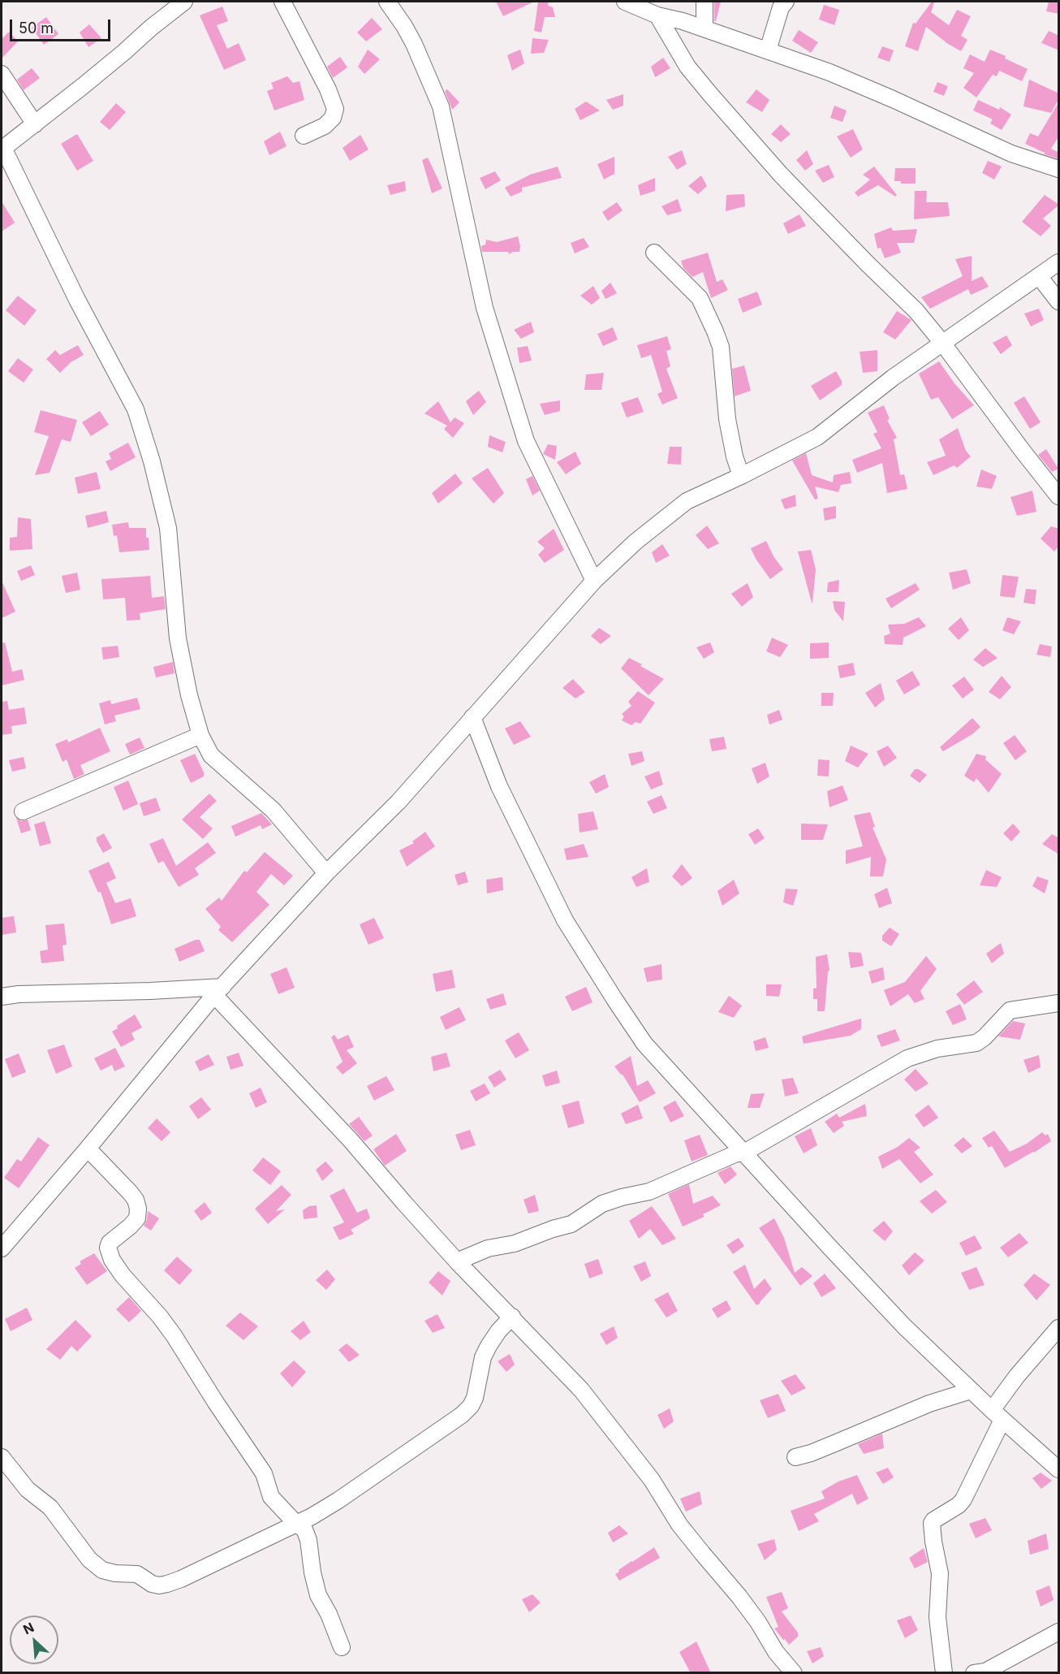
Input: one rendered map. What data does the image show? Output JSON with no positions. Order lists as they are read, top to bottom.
{
  "scale_bar": "50 m",
  "north": "top left"
}
